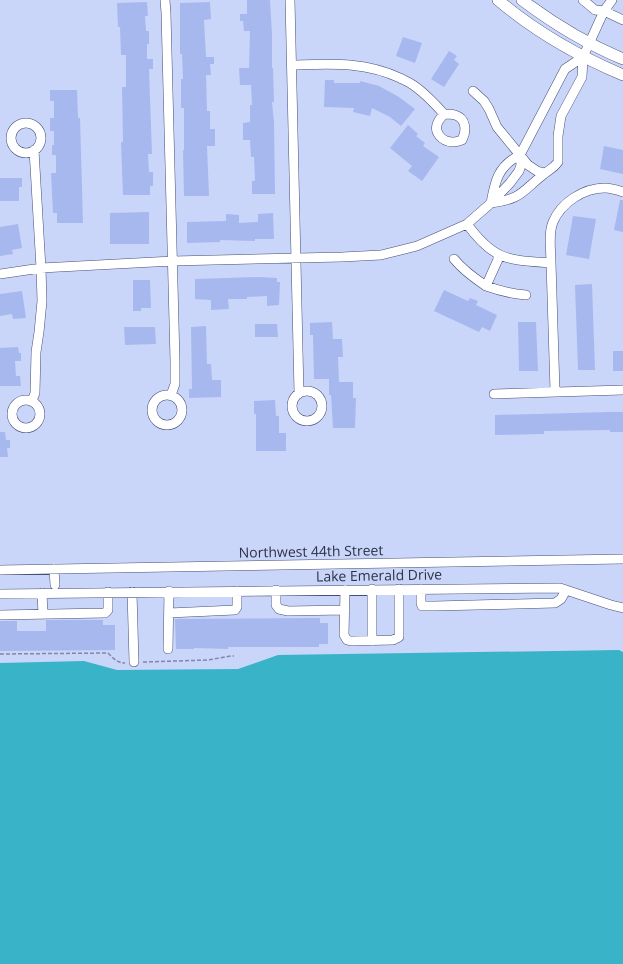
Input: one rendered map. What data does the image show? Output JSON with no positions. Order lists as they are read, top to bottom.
{
  "streets": {
    "street": ["Northwest 44th Street", "Lake Emerald Drive"]
  }
}
